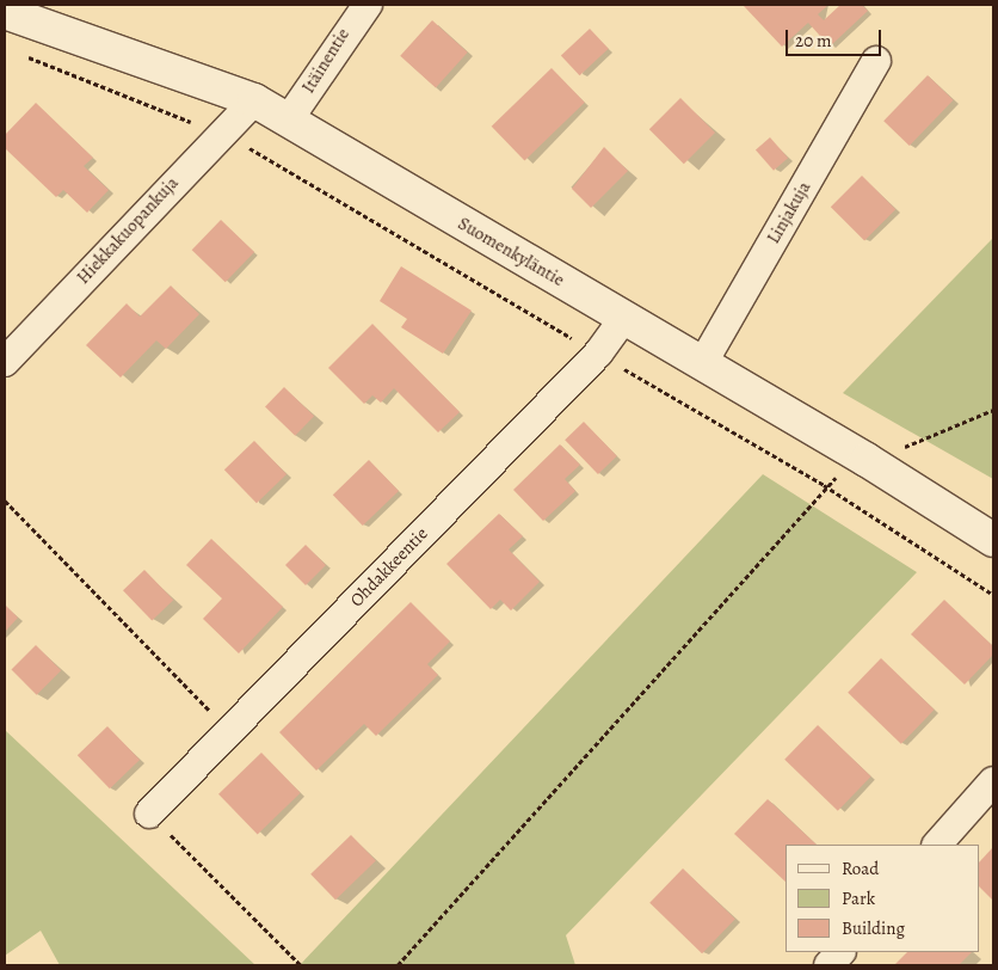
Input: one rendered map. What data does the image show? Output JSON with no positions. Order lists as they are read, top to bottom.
{
  "streets": {
    "street": [
      "Itäinentie",
      "Linjakuja",
      "Hiekkakuopankuja",
      "Suomenkyläntie",
      "Ohdakkeentie"
    ]
  },
  "crossings": [
    ["Itäinentie", "Suomenkyläntie"],
    ["Linjakuja", "Suomenkyläntie"],
    ["Hiekkakuopankuja", "Suomenkyläntie"],
    ["Suomenkyläntie", "Ohdakkeentie"]
  ],
  "legend": ["Road", "Park", "Building"],
  "scale_bar": "20 m"
}
